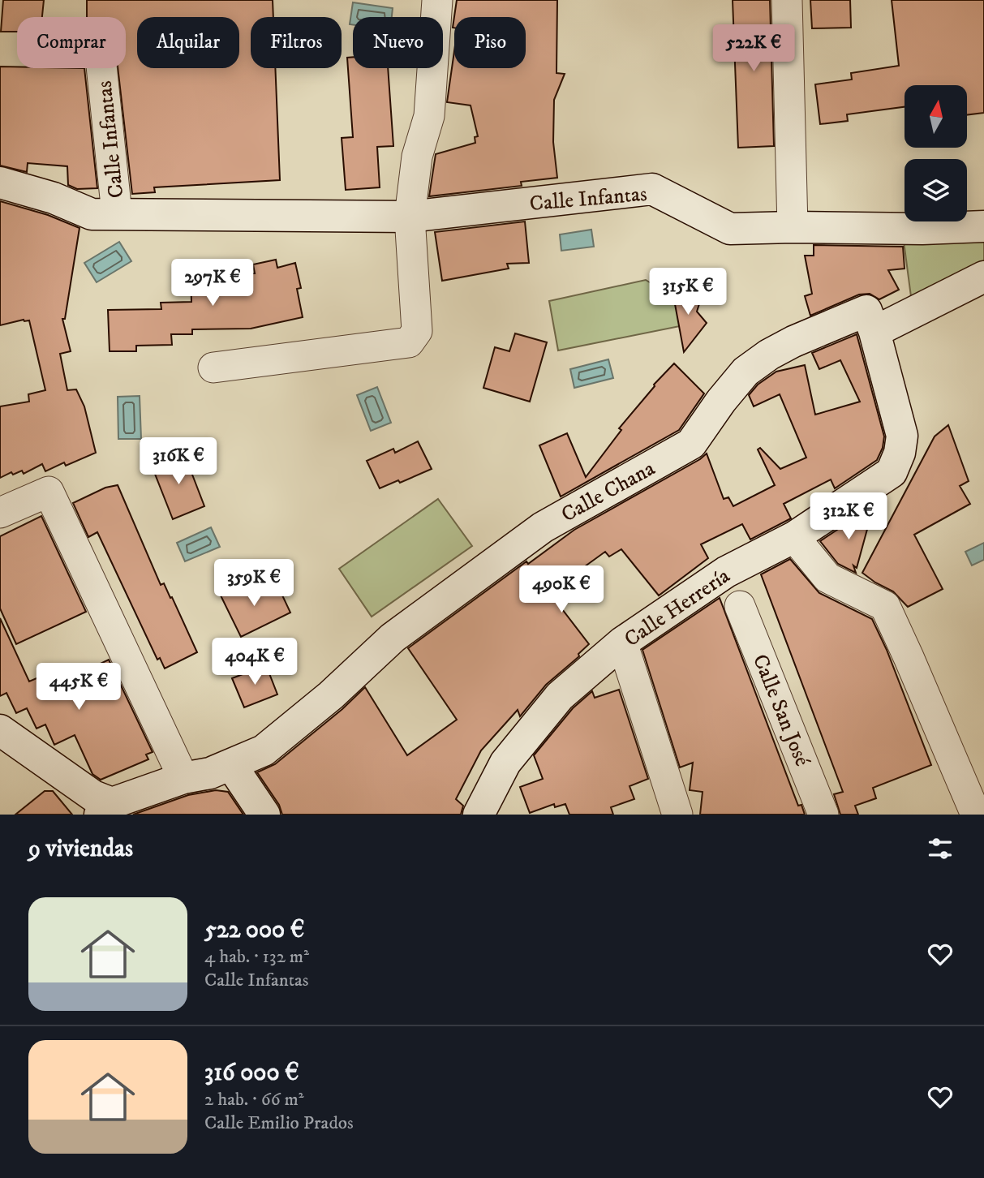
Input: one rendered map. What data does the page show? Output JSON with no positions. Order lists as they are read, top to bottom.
{
  "streets": {
    "street": [
      "Calle Infantas",
      "Calle Chana",
      "Calle Herrería",
      "Calle San José"
    ]
  },
  "crossings": [
    ["Calle Chana", "Calle Herrería"]
  ],
  "north": "top",
  "page": {
    "chip": [
      "Comprar",
      "Alquilar",
      "Filtros",
      "Nuevo",
      "Piso"
    ],
    "price": [
      "522K €",
      "297K €",
      "315K €",
      "316K €",
      "312K €",
      "359K €",
      "490K €",
      "404K €",
      "445K €"
    ],
    "heading": "9 viviendas",
    "list": [
      {
        "name": "522 000 €",
        "note": "4 hab. · 132 m² · Calle Infantas"
      },
      {
        "name": "316 000 €",
        "note": "2 hab. · 66 m² · Calle Emilio Prados"
      }
    ]
  }
}
